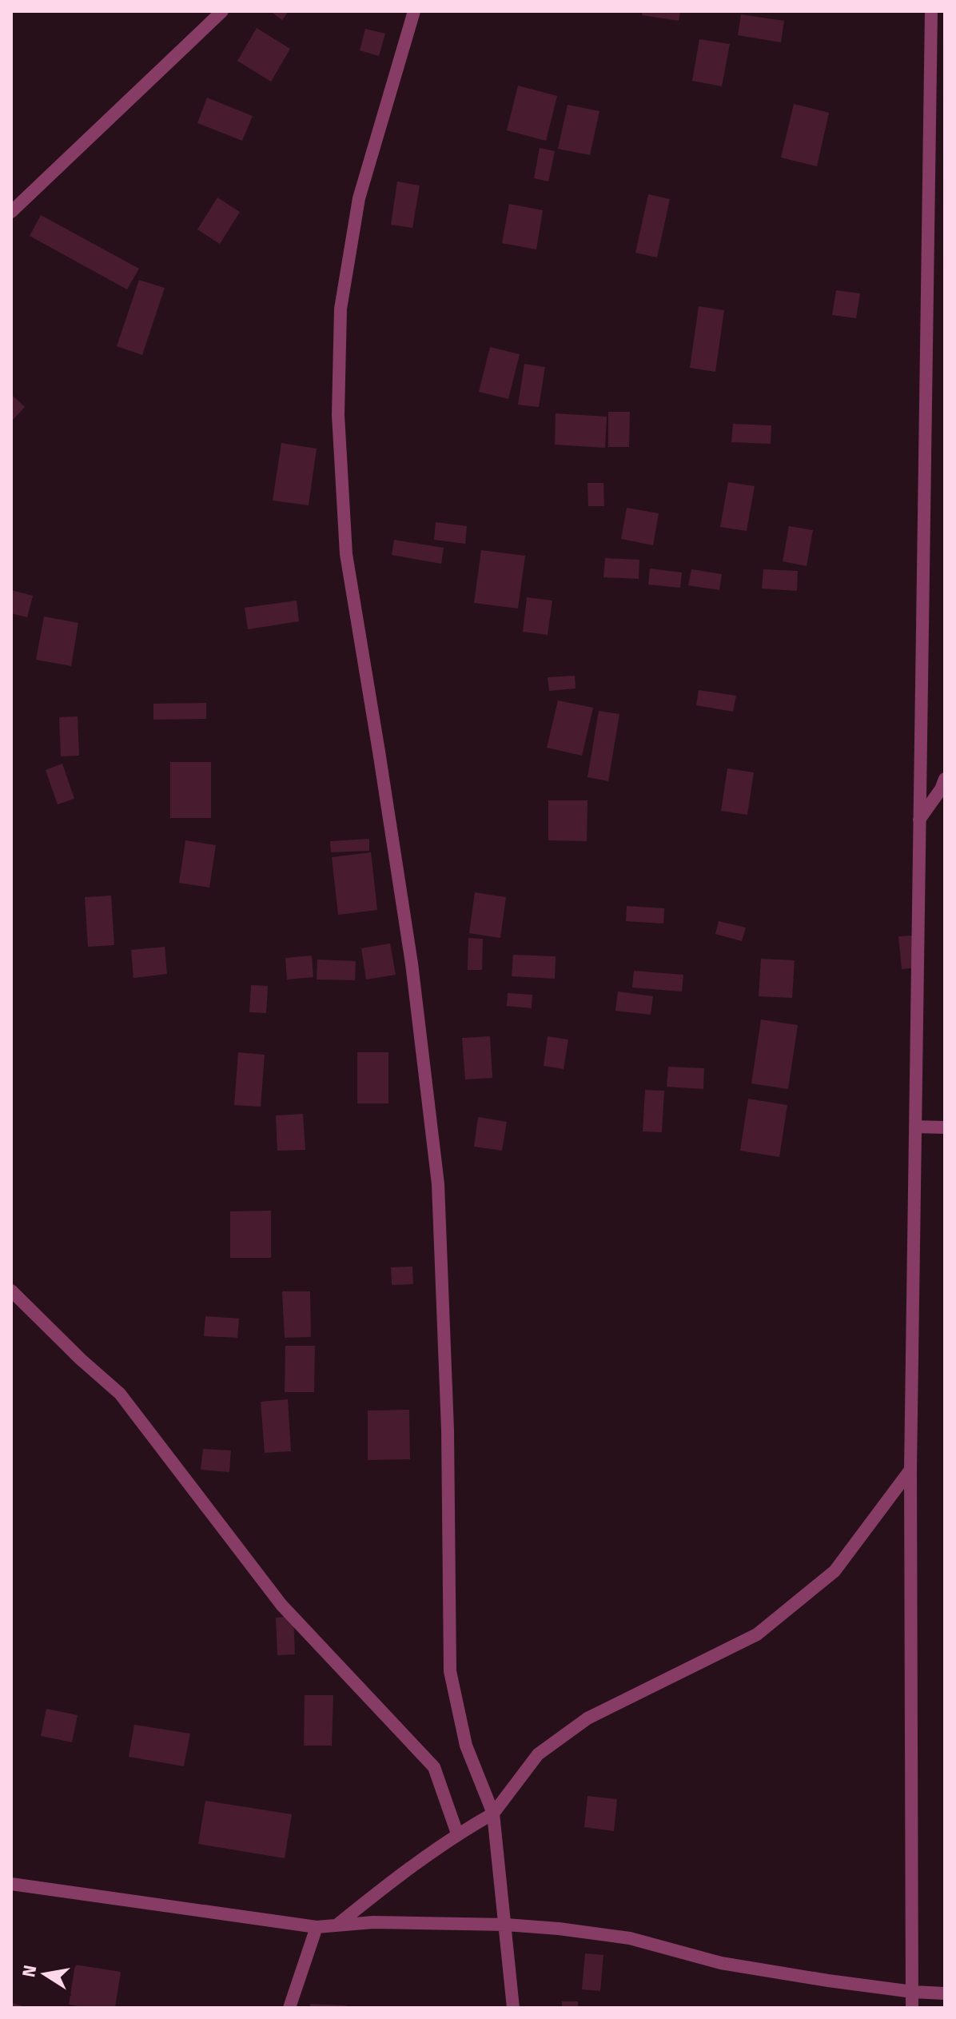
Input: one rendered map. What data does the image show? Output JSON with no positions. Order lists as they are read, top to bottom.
{
  "north": "left"
}
